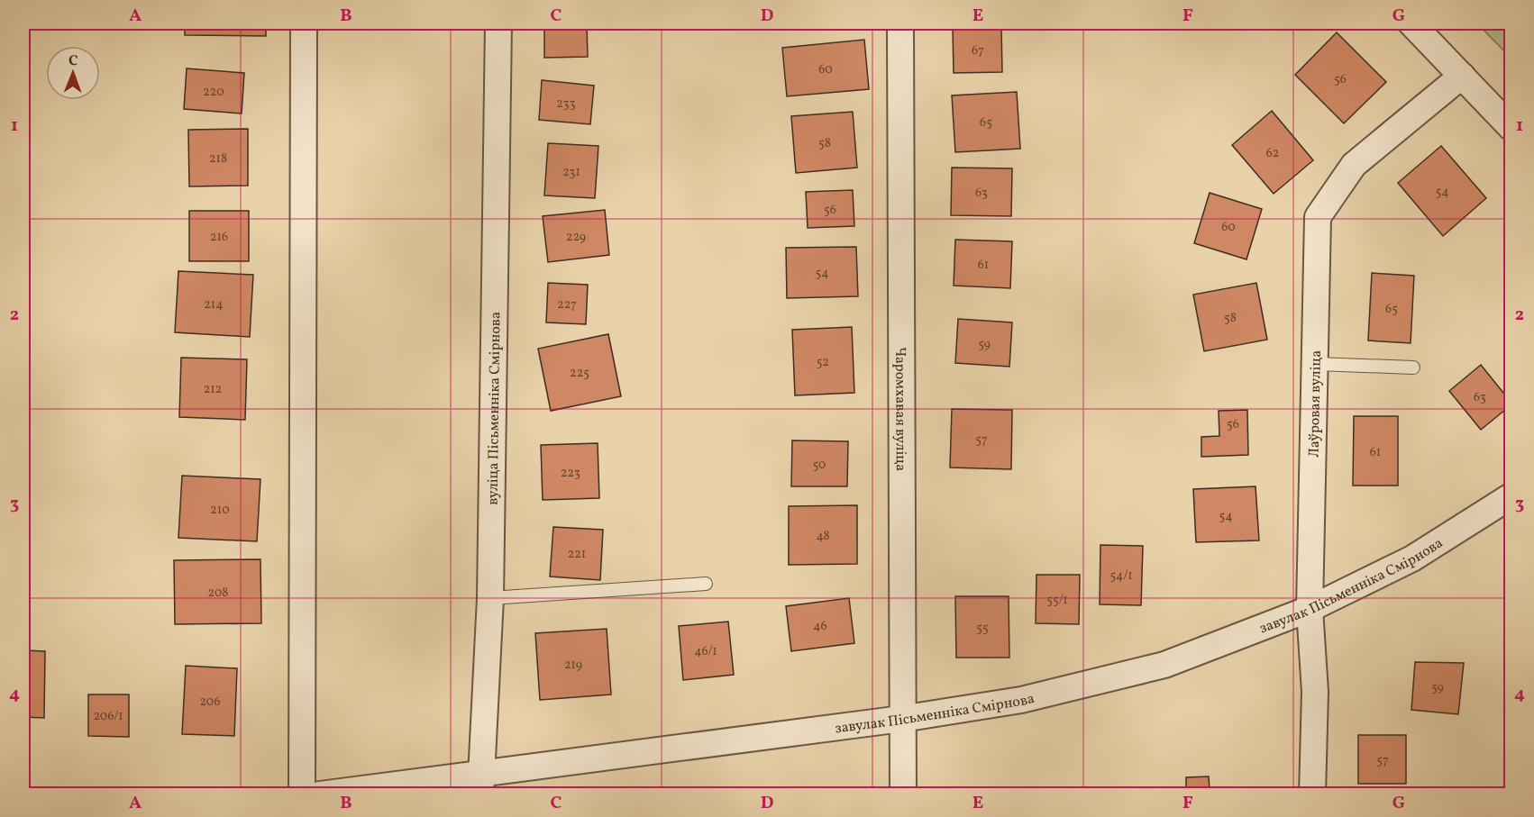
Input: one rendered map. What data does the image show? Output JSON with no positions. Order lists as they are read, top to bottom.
{
  "streets": {
    "street": [
      "Лаўровая вуліца",
      "вуліца Пісьменніка Смірнова",
      "Чаромхавая вуліца",
      "завулак Пісьменніка Смірнова"
    ]
  },
  "crossings": [
    ["Лаўровая вуліца", "завулак Пісьменніка Смірнова"],
    ["вуліца Пісьменніка Смірнова", "завулак Пісьменніка Смірнова"],
    ["Чаромхавая вуліца", "завулак Пісьменніка Смірнова"]
  ],
  "house_numbers": [
    "67",
    "60",
    "56",
    "220",
    "233",
    "65",
    "58",
    "62",
    "218",
    "231",
    "54",
    "63",
    "56",
    "60",
    "216",
    "229",
    "61",
    "54",
    "214",
    "227",
    "65",
    "58",
    "59",
    "52",
    "225",
    "212",
    "63",
    "56",
    "57",
    "61",
    "50",
    "223",
    "210",
    "54",
    "48",
    "221",
    "54/1",
    "208",
    "55/1",
    "46",
    "55",
    "46/1",
    "219",
    "59",
    "206",
    "206/1",
    "57"
  ],
  "north": "top",
  "grid": {
    "columns": [
      "A",
      "B",
      "C",
      "D",
      "E",
      "F",
      "G"
    ],
    "rows": [
      "1",
      "2",
      "3",
      "4"
    ]
  }
}
